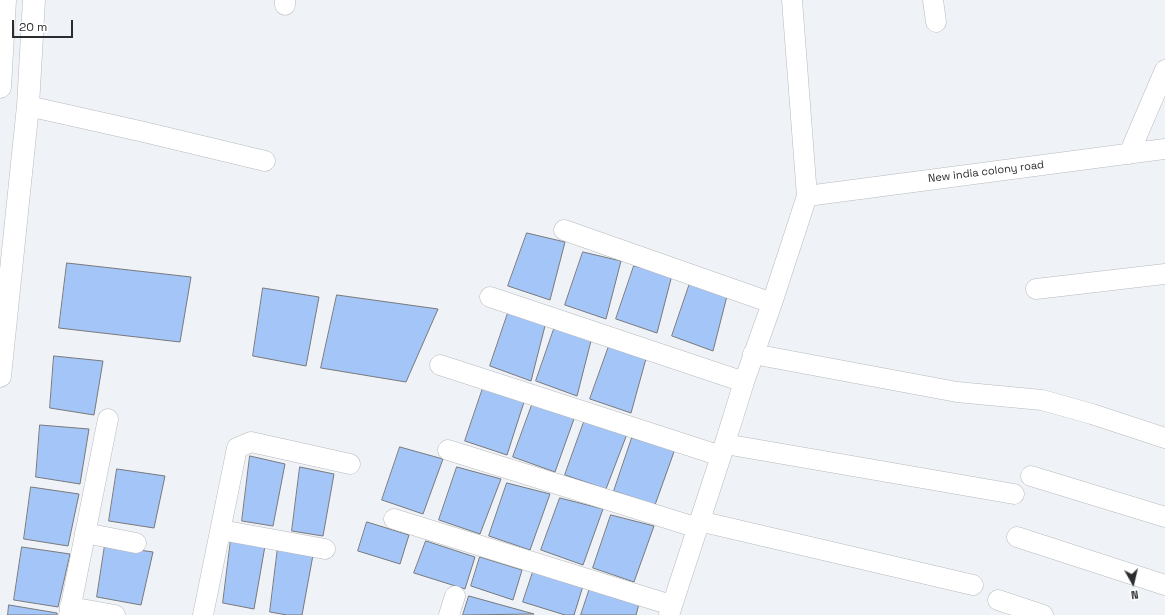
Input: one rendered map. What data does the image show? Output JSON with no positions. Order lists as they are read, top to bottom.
{
  "streets": {
    "street": ["New india colony road"]
  },
  "scale_bar": "20 m",
  "north": "bottom"
}
